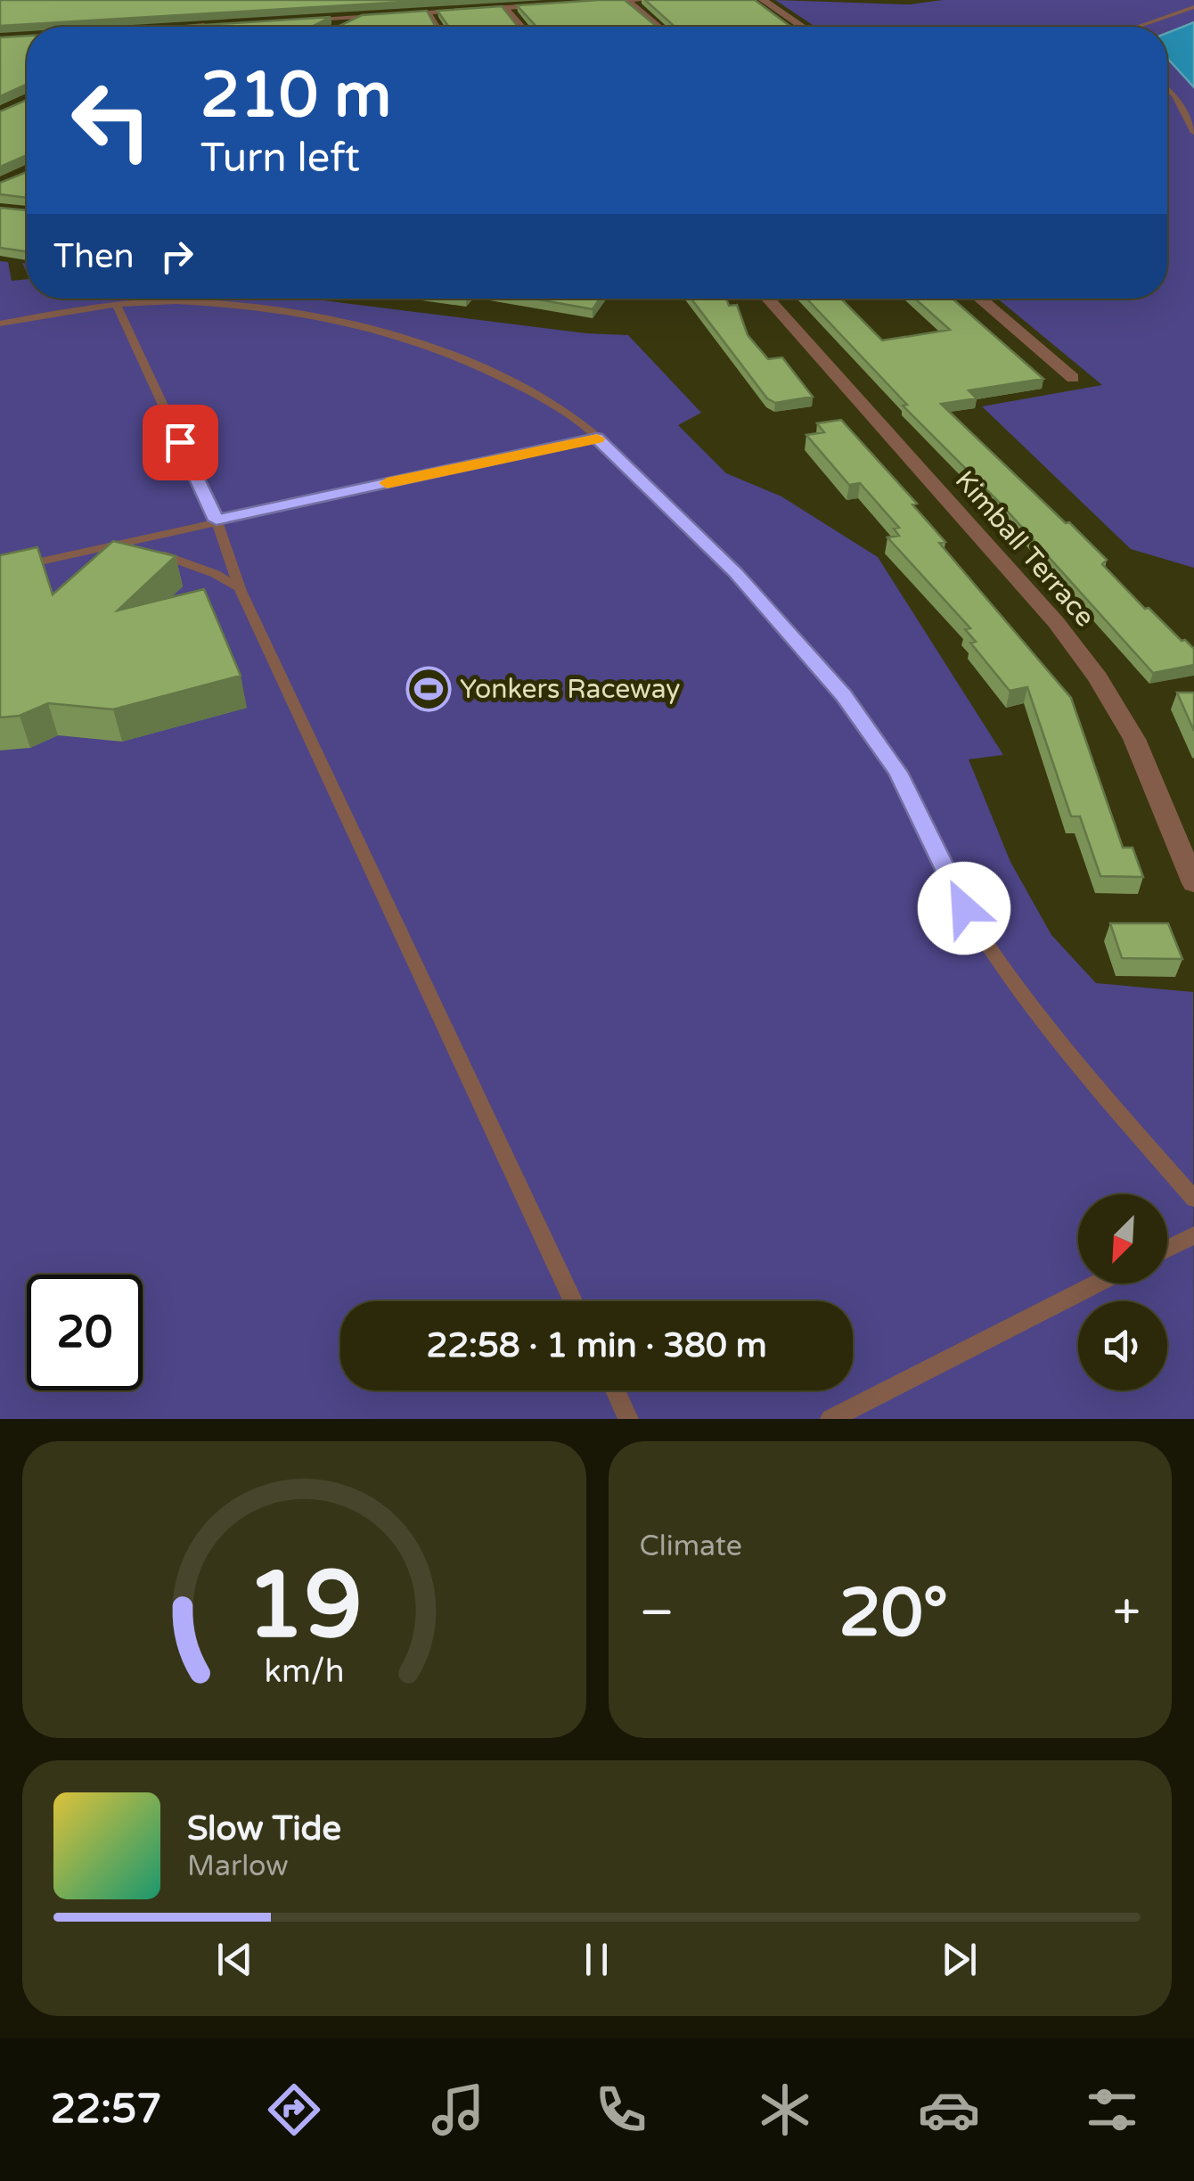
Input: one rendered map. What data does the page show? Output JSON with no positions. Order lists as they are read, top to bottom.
{
  "streets": {
    "street": ["Kimball Terrace"]
  },
  "places": {
    "sports": ["Yonkers Raceway"]
  },
  "north": "bottom left",
  "page": {
    "turn": ["210 m", "Turn left"],
    "then": "Then",
    "limit": "20",
    "trip": "22:58 · 1 min · 380 m",
    "tile": "Climate",
    "heat": ["−", "20°", "+"],
    "song": ["Slow Tide", "Marlow"],
    "tabs": "22:57",
    "gauge": ["19", "km/h"]
  }
}
